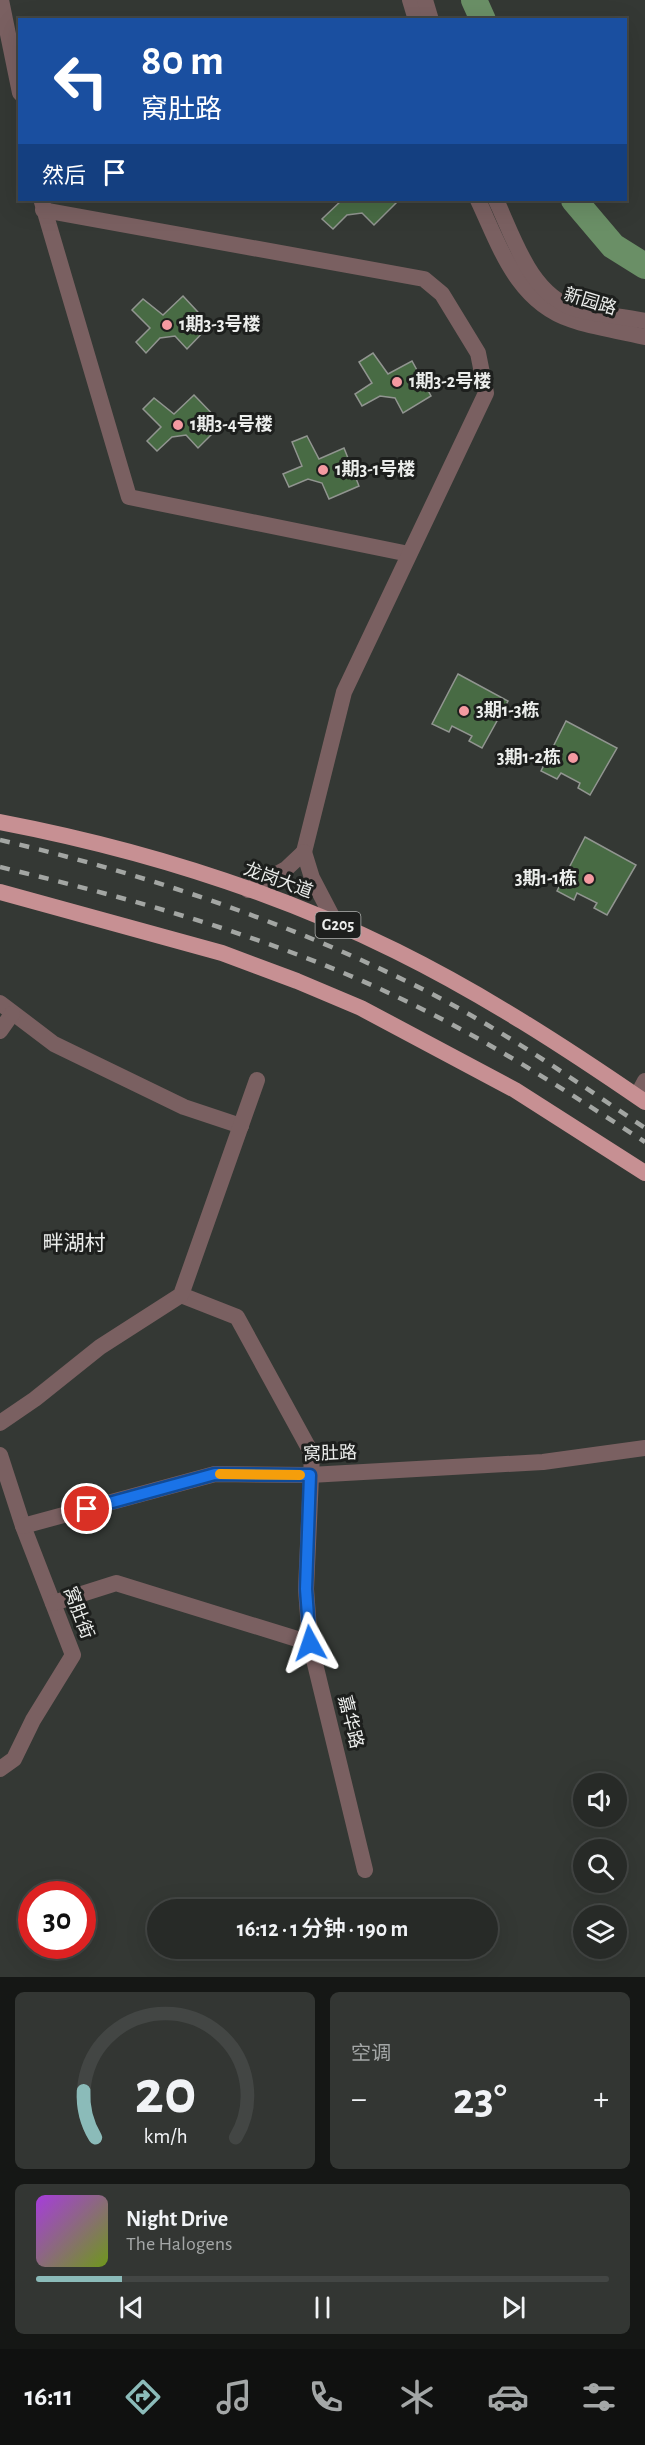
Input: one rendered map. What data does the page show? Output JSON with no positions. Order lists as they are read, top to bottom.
{
  "streets": {
    "highway": ["龙岗大道", "G205"],
    "street": [
      "新园路",
      "窝肚路",
      "窝肚街",
      "嘉华路"
    ]
  },
  "crossings": [
    ["窝肚路", "窝肚街"],
    ["窝肚路", "嘉华路"]
  ],
  "districts": ["畔湖村"],
  "places": [
    "1期3-3号楼",
    "1期3-2号楼",
    "1期3-4号楼",
    "1期3-1号楼",
    "3期1-3栋",
    "3期1-2栋",
    "3期1-1栋"
  ],
  "page": {
    "turn": ["80 m", "窝肚路"],
    "then": "然后",
    "limit": "30",
    "trip": "16:12 · 1 分钟 · 190 m",
    "tile": "空调",
    "heat": ["−", "23°", "+"],
    "song": ["Night Drive", "The Halogens"],
    "tabs": "16:11",
    "gauge": ["20", "km/h"]
  }
}
